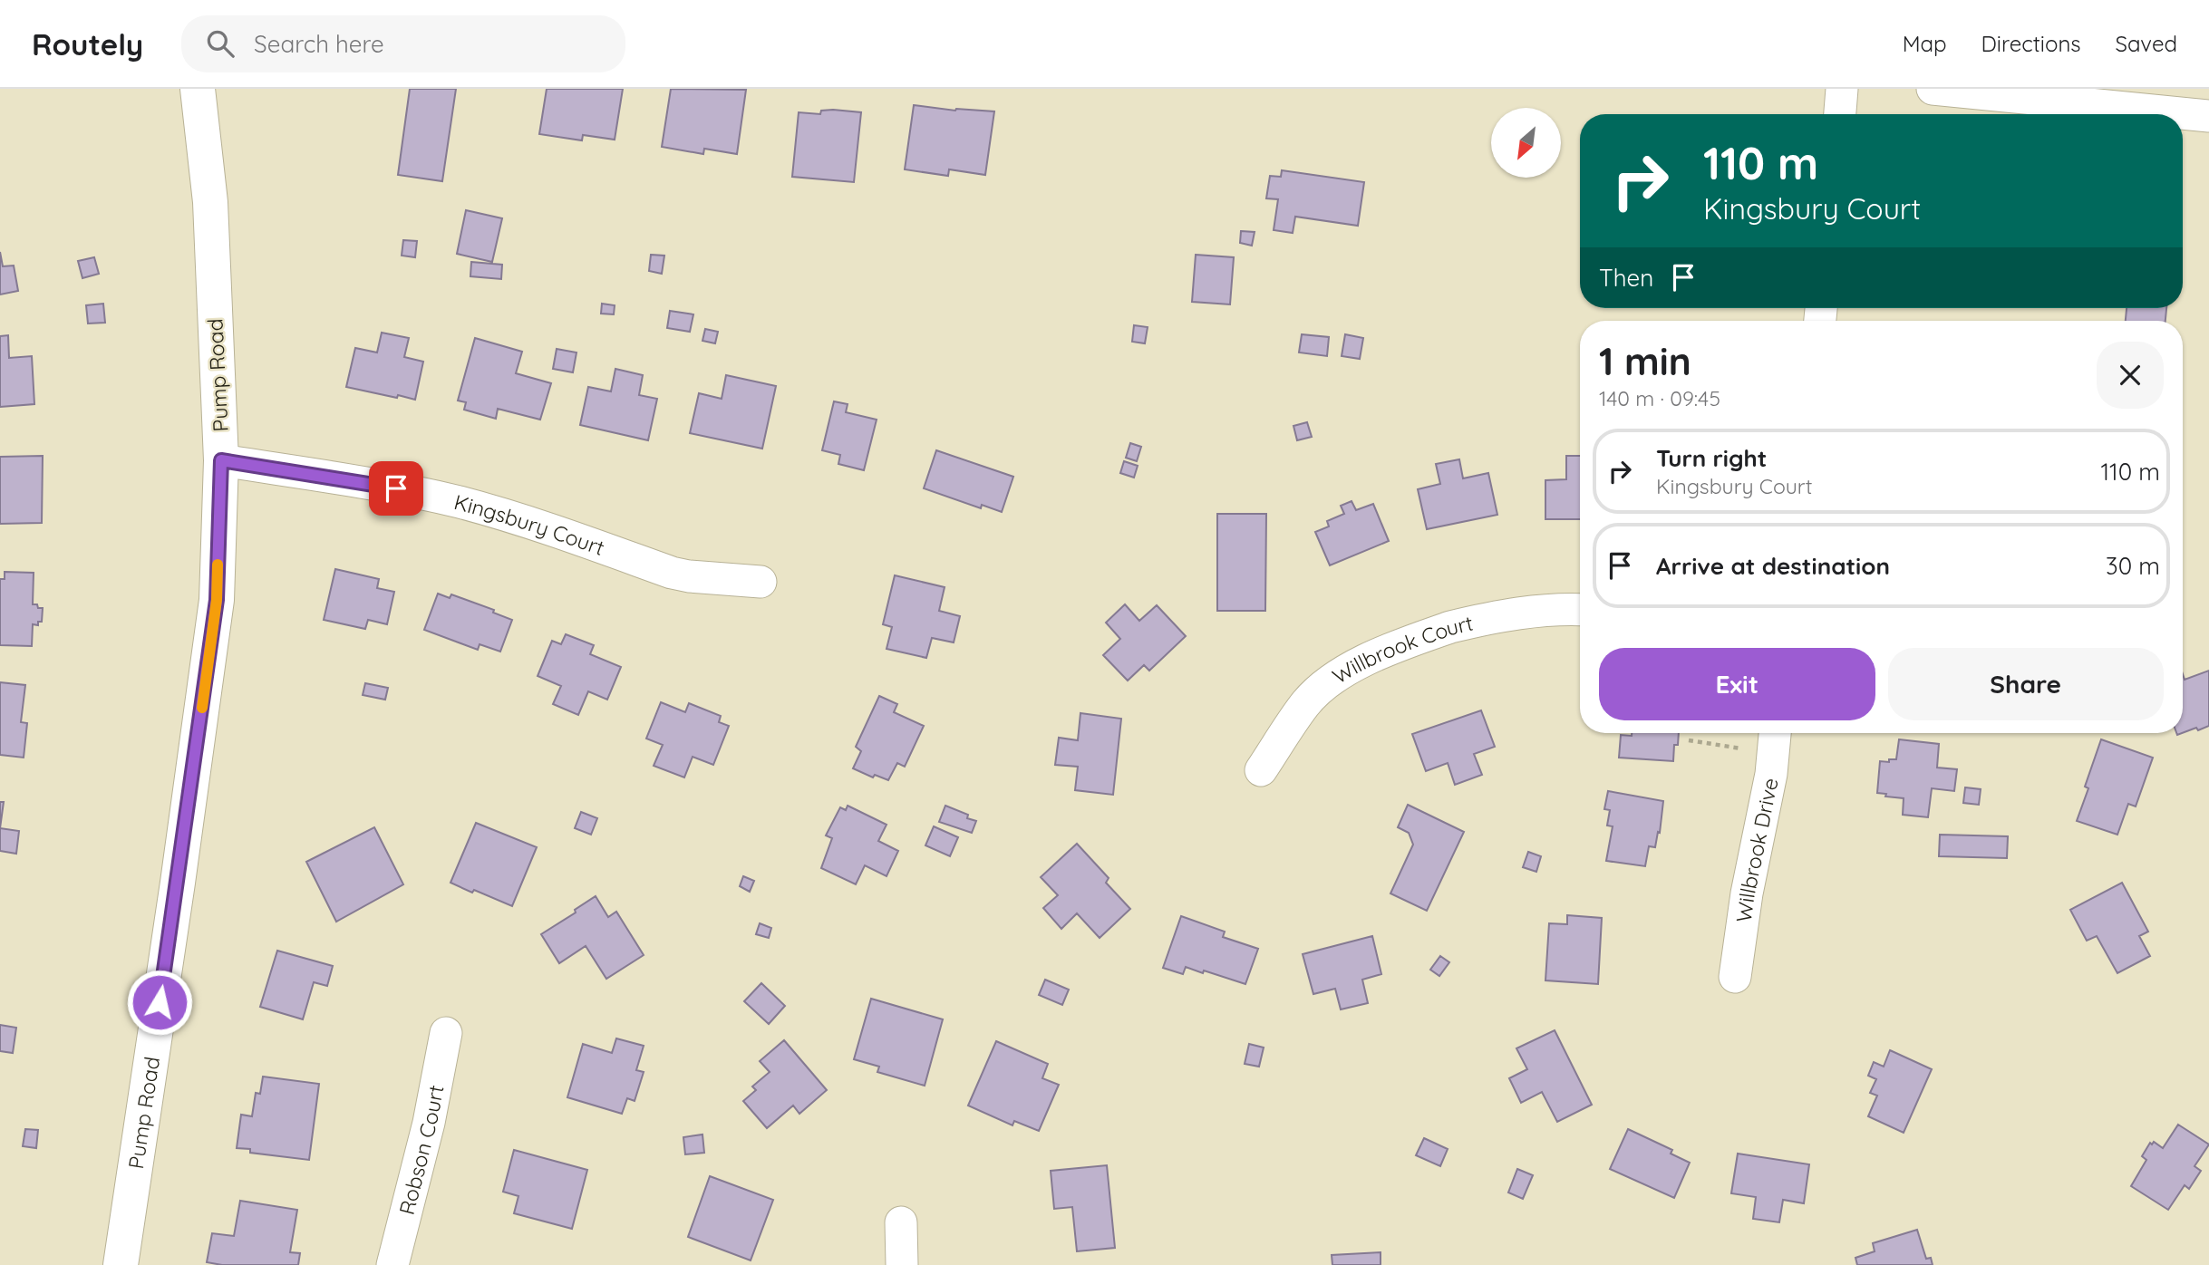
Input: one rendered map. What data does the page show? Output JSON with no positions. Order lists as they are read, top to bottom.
{
  "streets": {
    "main road": ["Pump Road"],
    "street": [
      "Kingsbury Court",
      "Willbrook Court",
      "Willbrook Drive",
      "Robson Court"
    ]
  },
  "crossings": [
    ["Pump Road", "Kingsbury Court"]
  ],
  "north": "bottom left",
  "page": {
    "header": "Routely",
    "search": "Search here",
    "nav": ["Map", "Directions", "Saved"],
    "turn": ["110 m", "Kingsbury Court"],
    "then": "Then",
    "heading": ["1 min", "140 m · 09:45"],
    "list": [
      {
        "name": "Turn right",
        "note": "Kingsbury Court",
        "value": "110 m"
      },
      {
        "name": "Arrive at destination",
        "value": "30 m"
      }
    ],
    "buttons": ["Exit", "Share"]
  }
}
